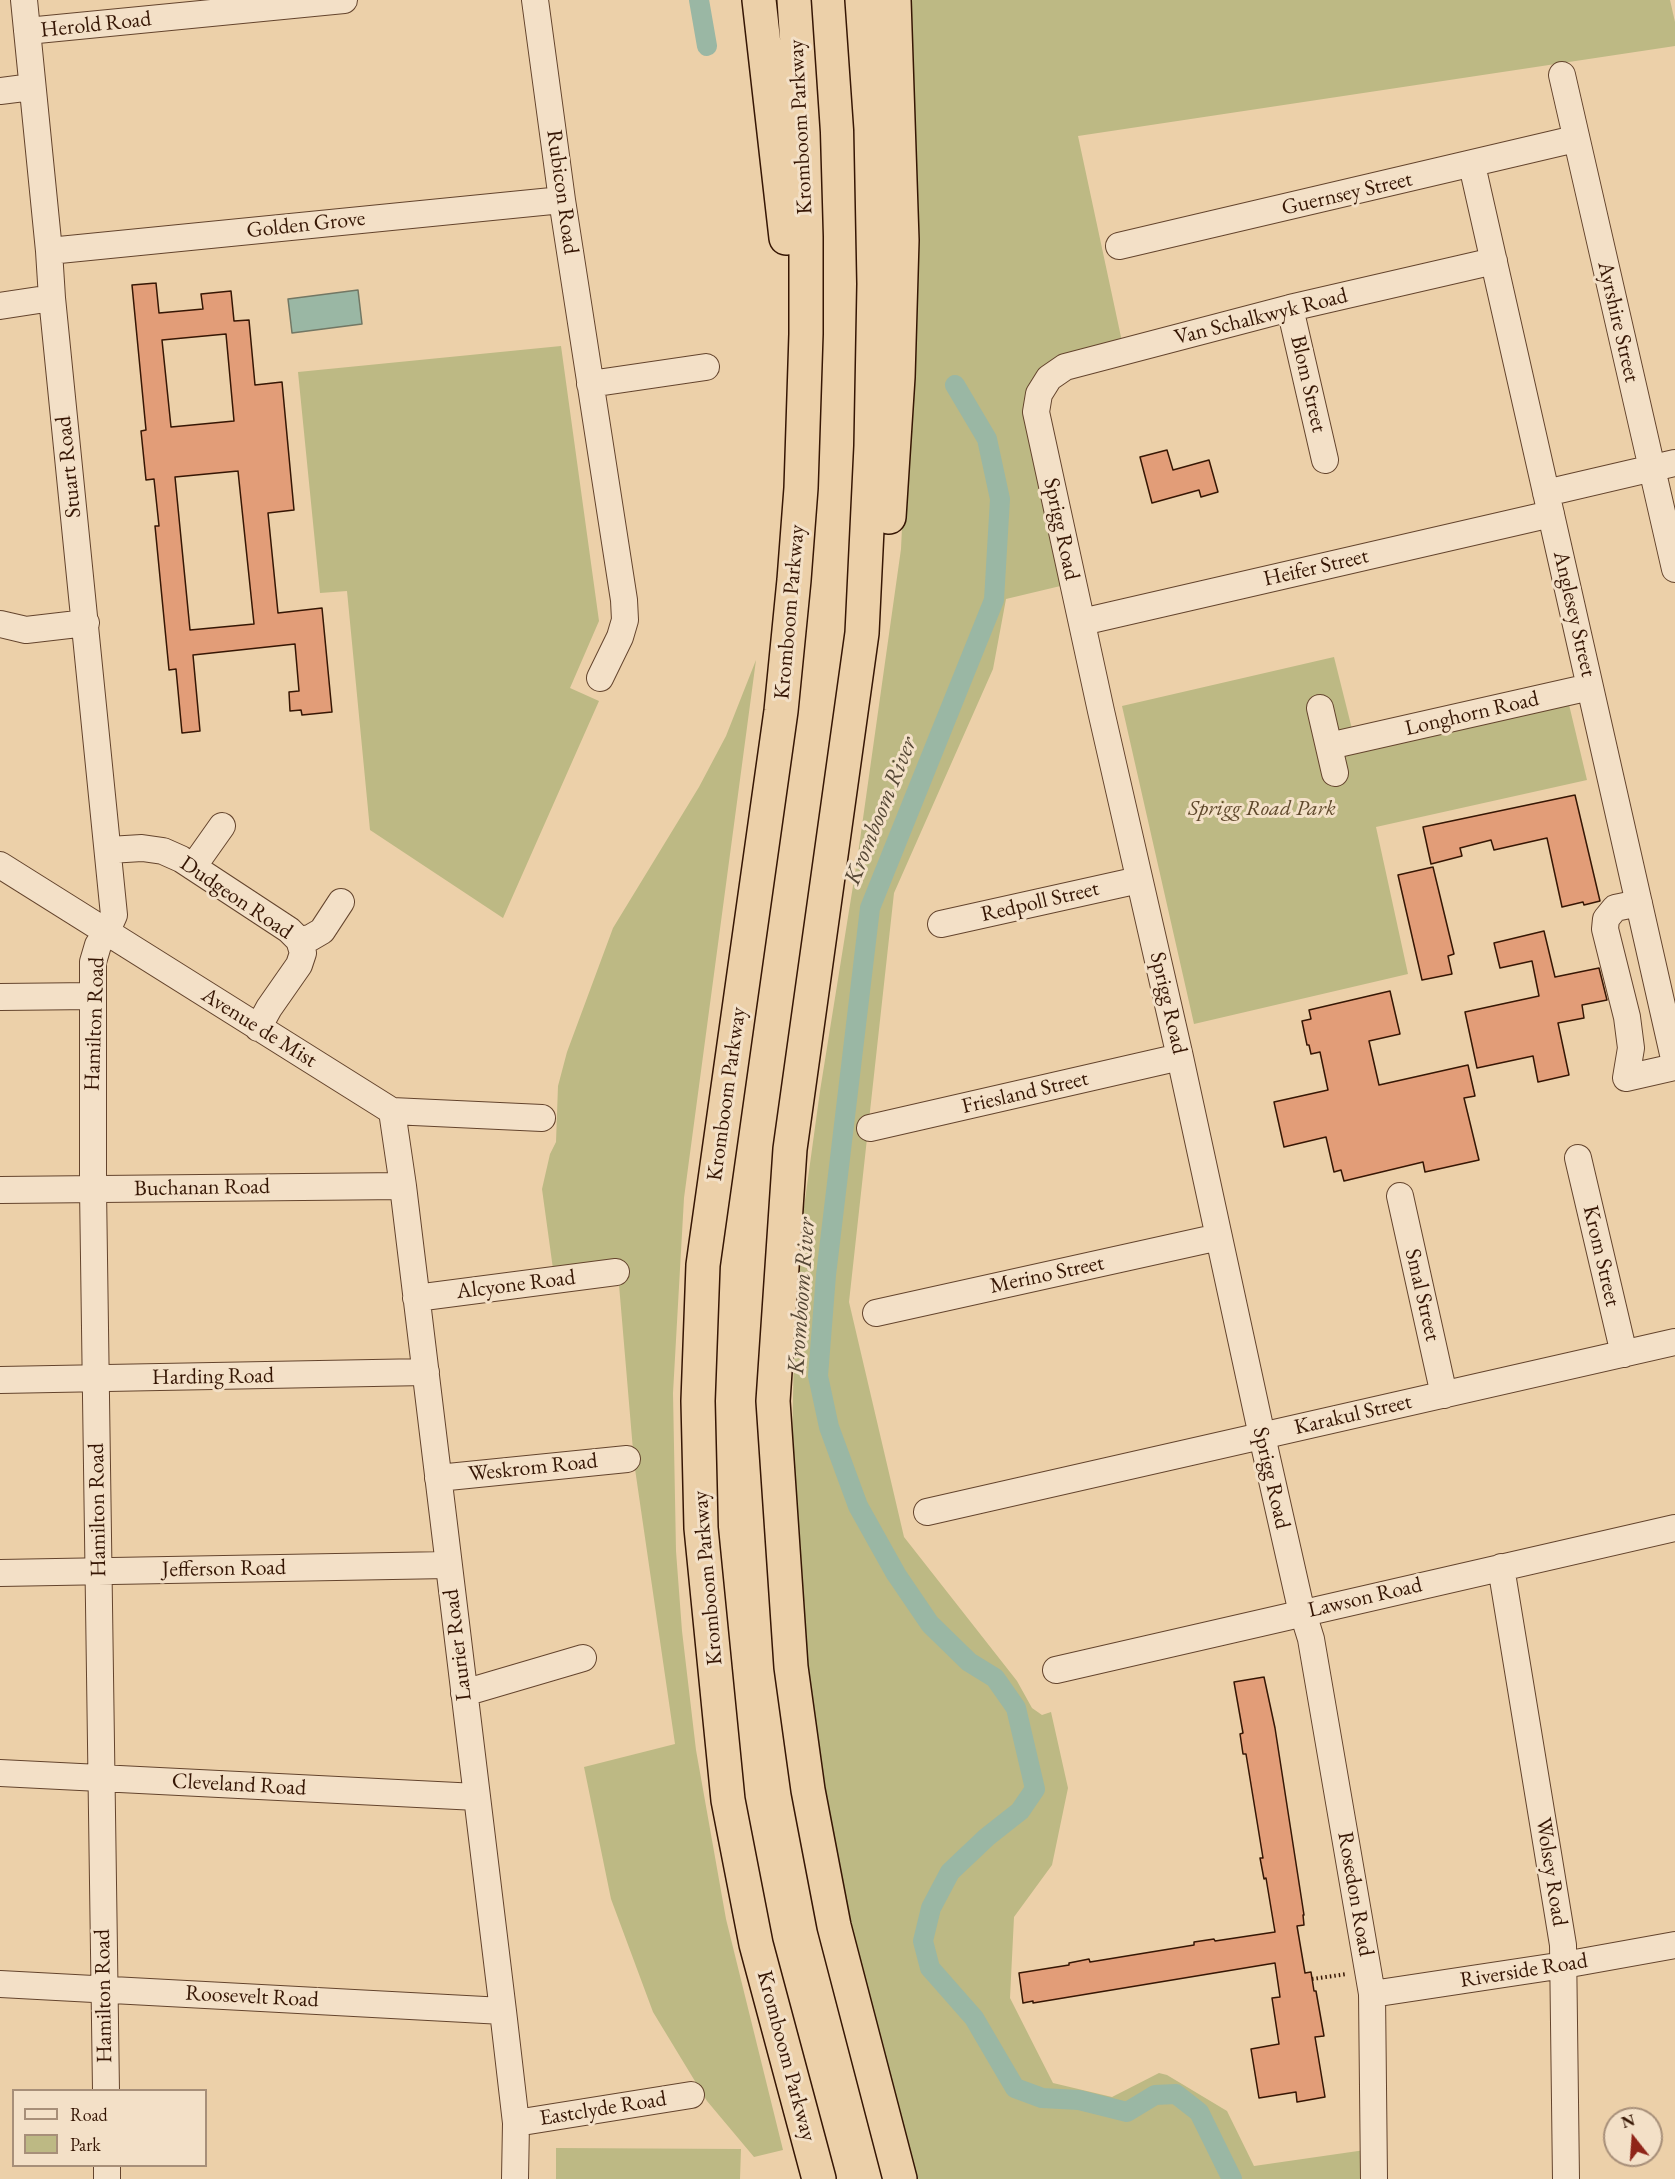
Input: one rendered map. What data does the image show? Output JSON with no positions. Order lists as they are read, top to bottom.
{
  "streets": {
    "highway": ["Kromboom Parkway"],
    "street": [
      "Herold Road",
      "Rubicon Road",
      "Guernsey Street",
      "Golden Grove",
      "Van Schalkwyk Road",
      "Ayrshire Street",
      "Blom Street",
      "Stuart Road",
      "Sprigg Road",
      "Heifer Street",
      "Anglesey Street",
      "Longhorn Road",
      "Dudgeon Road",
      "Redpoll Street",
      "Hamilton Road",
      "Avenue de Mist",
      "Friesland Street",
      "Buchanan Road",
      "Krom Street",
      "Merino Street",
      "Alcyone Road",
      "Smal Street",
      "Harding Road",
      "Karakul Street",
      "Weskrom Road",
      "Jefferson Road",
      "Lawson Road",
      "Laurier Road",
      "Cleveland Road",
      "Wolsey Road",
      "Rosedon Road",
      "Riverside Road",
      "Roosevelt Road",
      "Eastclyde Road"
    ]
  },
  "crossings": [
    ["Herold Road", "Stuart Road"],
    ["Rubicon Road", "Golden Grove"],
    ["Guernsey Street", "Ayrshire Street"],
    ["Guernsey Street", "Anglesey Street"],
    ["Golden Grove", "Stuart Road"],
    ["Van Schalkwyk Road", "Blom Street"],
    ["Van Schalkwyk Road", "Sprigg Road"],
    ["Van Schalkwyk Road", "Anglesey Street"],
    ["Ayrshire Street", "Heifer Street"],
    ["Stuart Road", "Dudgeon Road"],
    ["Stuart Road", "Hamilton Road"],
    ["Stuart Road", "Avenue de Mist"],
    ["Sprigg Road", "Heifer Street"],
    ["Sprigg Road", "Redpoll Street"],
    ["Sprigg Road", "Friesland Street"],
    ["Sprigg Road", "Merino Street"],
    ["Sprigg Road", "Karakul Street"],
    ["Sprigg Road", "Lawson Road"],
    ["Sprigg Road", "Rosedon Road"],
    ["Heifer Street", "Anglesey Street"],
    ["Anglesey Street", "Longhorn Road"],
    ["Dudgeon Road", "Avenue de Mist"],
    ["Hamilton Road", "Avenue de Mist"],
    ["Hamilton Road", "Buchanan Road"],
    ["Hamilton Road", "Harding Road"],
    ["Hamilton Road", "Jefferson Road"],
    ["Hamilton Road", "Cleveland Road"],
    ["Hamilton Road", "Roosevelt Road"],
    ["Avenue de Mist", "Laurier Road"],
    ["Buchanan Road", "Laurier Road"],
    ["Krom Street", "Karakul Street"],
    ["Alcyone Road", "Laurier Road"],
    ["Smal Street", "Karakul Street"],
    ["Harding Road", "Laurier Road"],
    ["Weskrom Road", "Laurier Road"],
    ["Jefferson Road", "Laurier Road"],
    ["Lawson Road", "Wolsey Road"],
    ["Lawson Road", "Rosedon Road"],
    ["Laurier Road", "Cleveland Road"],
    ["Laurier Road", "Roosevelt Road"],
    ["Laurier Road", "Eastclyde Road"],
    ["Wolsey Road", "Riverside Road"],
    ["Rosedon Road", "Riverside Road"]
  ],
  "water": ["Kromboom River"],
  "parks": ["Sprigg Road Park"],
  "legend": ["Road", "Park"],
  "north": "top"
}
